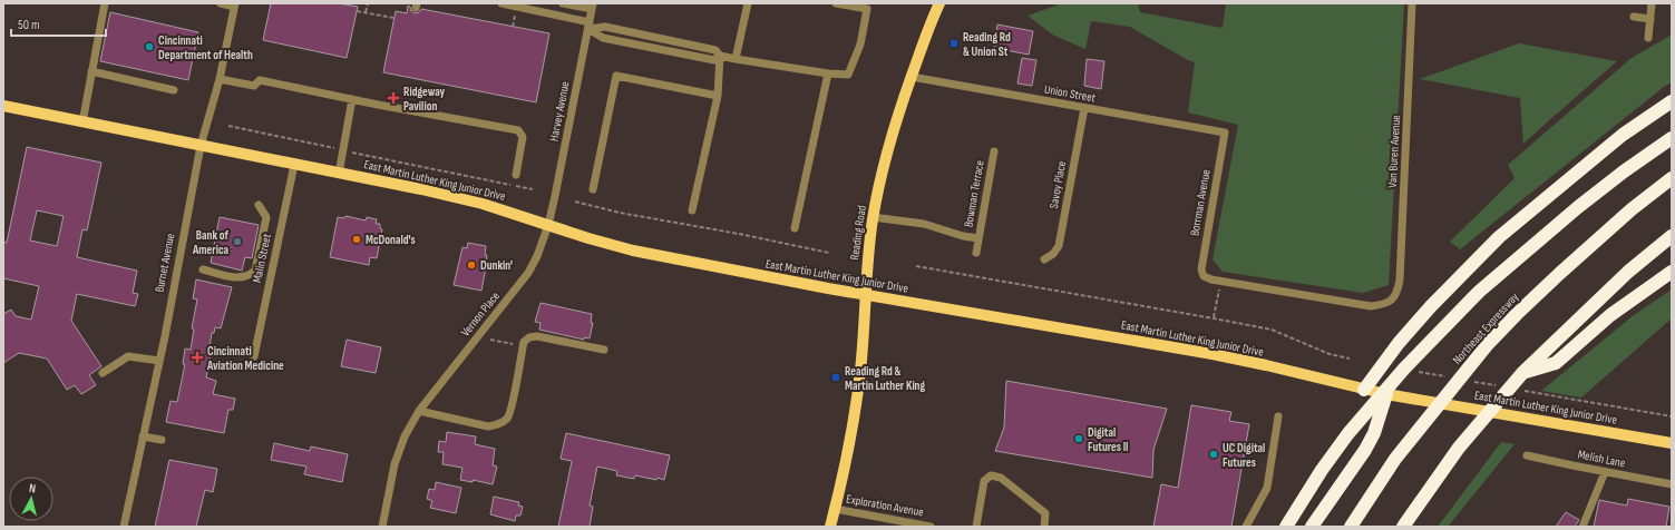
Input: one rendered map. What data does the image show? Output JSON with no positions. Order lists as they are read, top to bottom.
{
  "streets": {
    "highway": ["Northeast Expressway"],
    "main road": ["East Martin Luther King Junior Drive", "Reading Road"],
    "street": [
      "Union Street",
      "Harvey Avenue",
      "Van Buren Avenue",
      "Savoy Place",
      "Bowman Terrace",
      "Borrman Avenue",
      "Malin Street",
      "Burnet Avenue",
      "Vernon Place",
      "Melish Lane",
      "Exploration Avenue"
    ]
  },
  "crossings": [
    ["Union Street", "Savoy Place"],
    ["Union Street", "Borrman Avenue"],
    ["Union Street", "Reading Road"],
    ["Harvey Avenue", "East Martin Luther King Junior Drive"],
    ["Harvey Avenue", "Vernon Place"],
    ["Van Buren Avenue", "Borrman Avenue"],
    ["East Martin Luther King Junior Drive", "Reading Road"],
    ["East Martin Luther King Junior Drive", "Malin Street"],
    ["East Martin Luther King Junior Drive", "Burnet Avenue"],
    ["East Martin Luther King Junior Drive", "Vernon Place"],
    ["Bowman Terrace", "Reading Road"],
    ["Reading Road", "Exploration Avenue"]
  ],
  "places": {
    "transit": ["Reading Rd & Union St", "Reading Rd & Martin Luther King"],
    "other": [
      "Cincinnati Department of Health",
      "McDonald's",
      "Bank of America",
      "Dunkin'",
      "Digital Futures II",
      "UC Digital Futures"
    ],
    "health": ["Ridgeway Pavilion", "Cincinnati Aviation Medicine"]
  },
  "scale_bar": "50 m",
  "north": "top"
}
